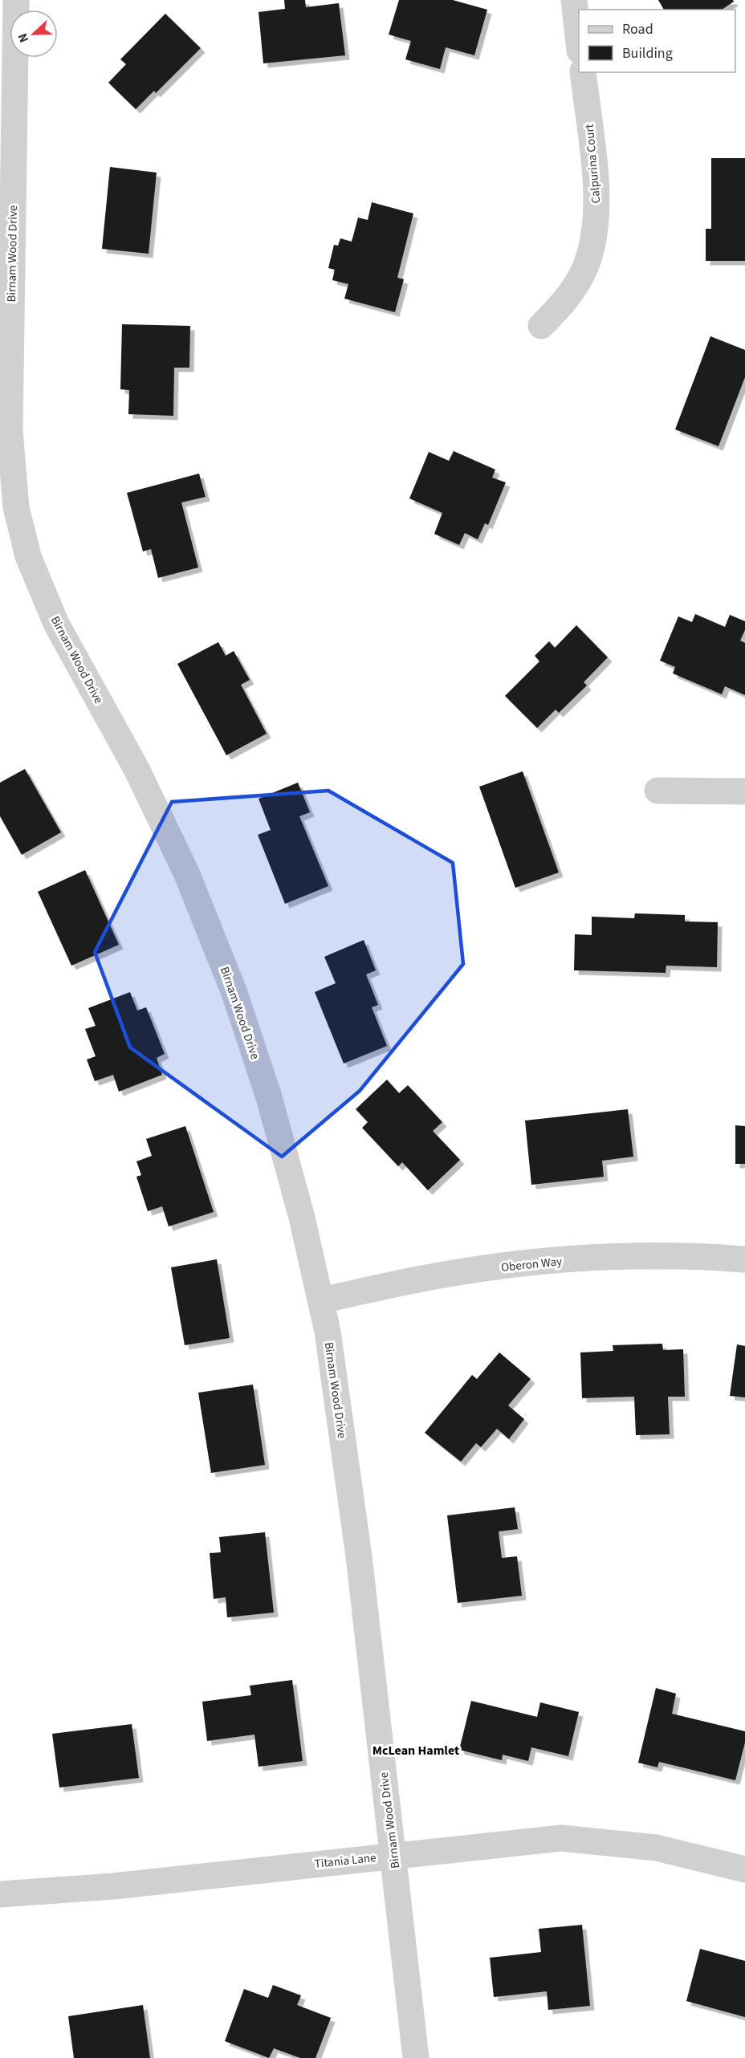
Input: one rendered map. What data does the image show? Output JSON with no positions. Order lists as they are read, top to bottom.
{
  "streets": {
    "street": [
      "Calpurina Court",
      "Birnam Wood Drive",
      "Oberon Way",
      "Titania Lane"
    ]
  },
  "crossings": [
    ["Birnam Wood Drive", "Oberon Way"],
    ["Birnam Wood Drive", "Titania Lane"]
  ],
  "districts": ["McLean Hamlet"],
  "legend": ["Road", "Building"],
  "north": "left"
}
